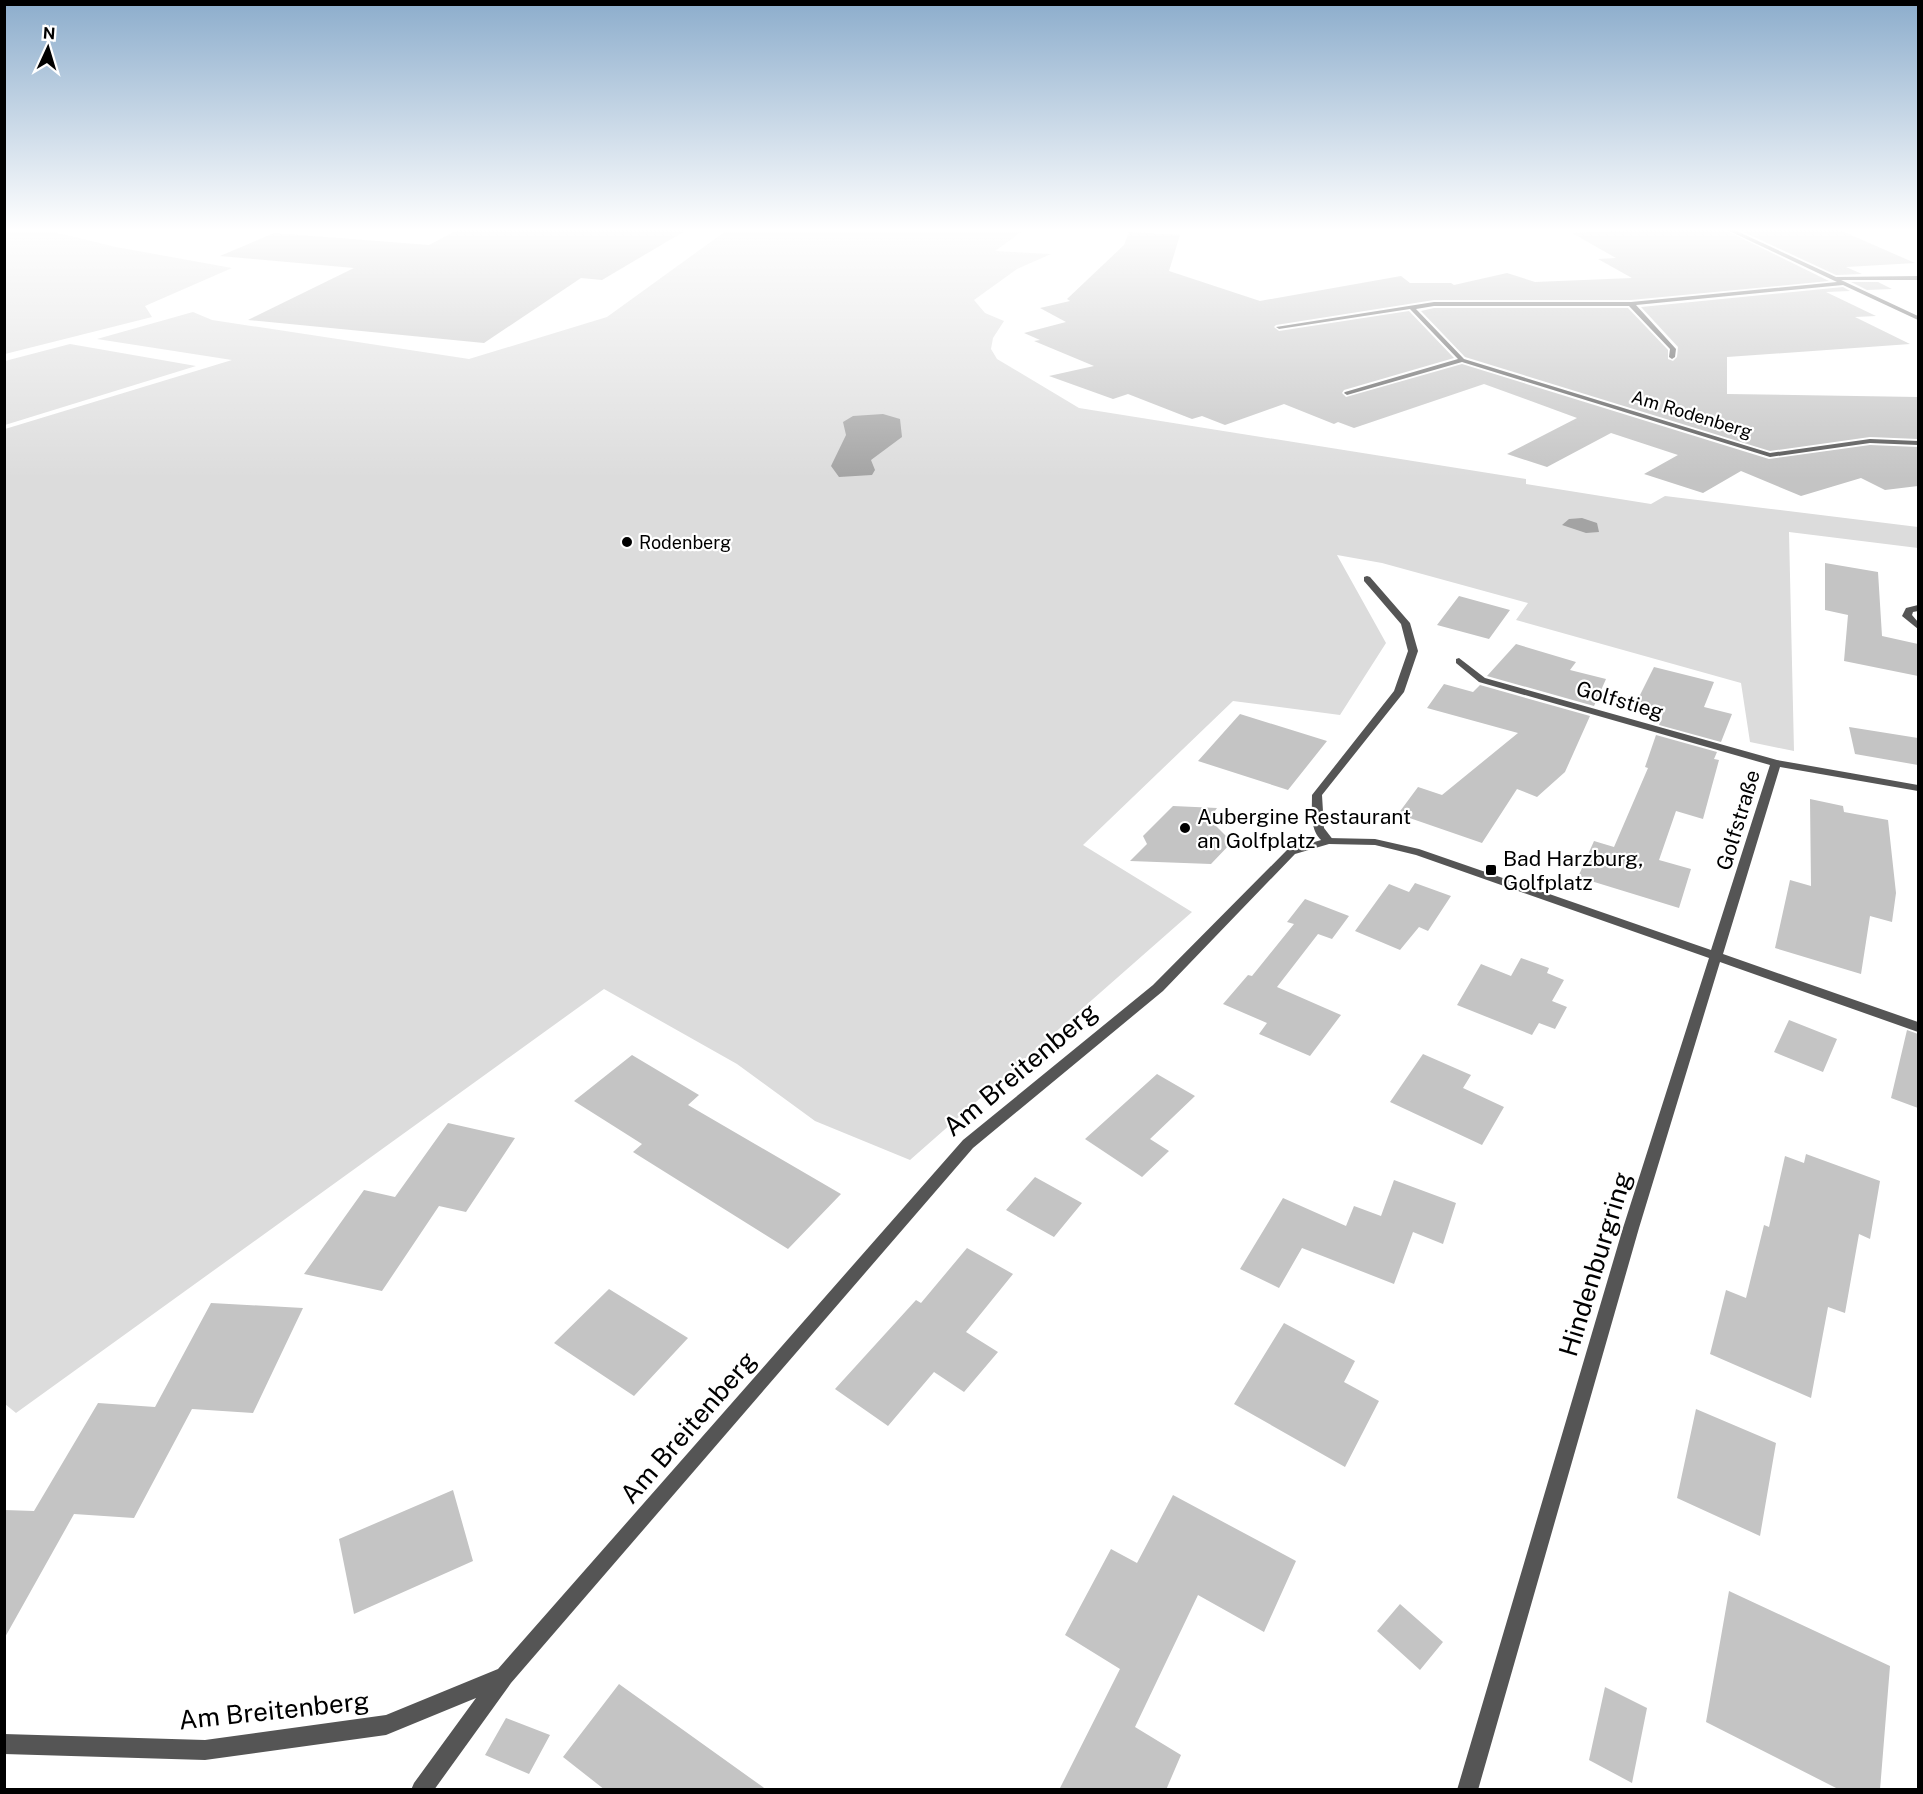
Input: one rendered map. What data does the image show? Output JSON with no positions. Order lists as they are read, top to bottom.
{
  "streets": {
    "street": [
      "Am Rodenberg",
      "Golfstieg",
      "Golfstraße",
      "Am Breitenberg",
      "Hindenburgring"
    ]
  },
  "crossings": [
    ["Golfstieg", "Golfstraße"],
    ["Golfstraße", "Am Breitenberg"],
    ["Golfstraße", "Hindenburgring"],
    ["Am Breitenberg", "Hindenburgring"]
  ],
  "places": {
    "other": ["Rodenberg", "Aubergine Restaurant an Golfplatz"],
    "transit": ["Bad Harzburg, Golfplatz"]
  },
  "north": "top"
}
